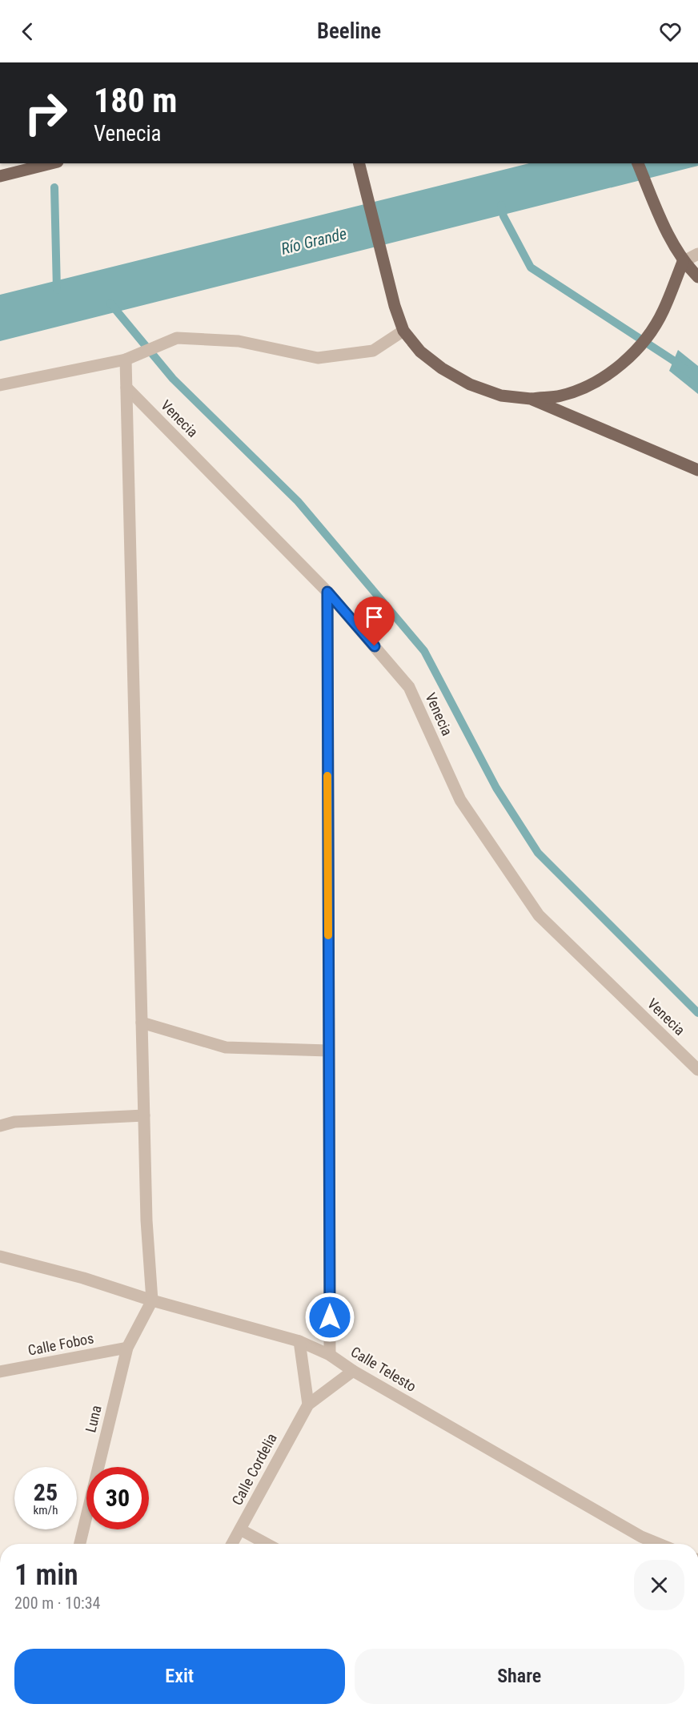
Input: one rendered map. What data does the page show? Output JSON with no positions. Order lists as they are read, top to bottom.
{
  "streets": {
    "street": [
      "Venecia",
      "Calle Fobos",
      "Calle Telesto",
      "Luna",
      "Calle Cordelia"
    ]
  },
  "crossings": [
    ["Calle Fobos", "Luna"],
    ["Calle Telesto", "Luna"],
    ["Calle Telesto", "Calle Cordelia"]
  ],
  "water": ["Río Grande"],
  "page": {
    "header": "Beeline",
    "turn": ["180 m", "Venecia"],
    "speed": "25 km/h",
    "limit": "30",
    "heading": ["1 min", "200 m · 10:34"],
    "buttons": ["Exit", "Share"]
  }
}
